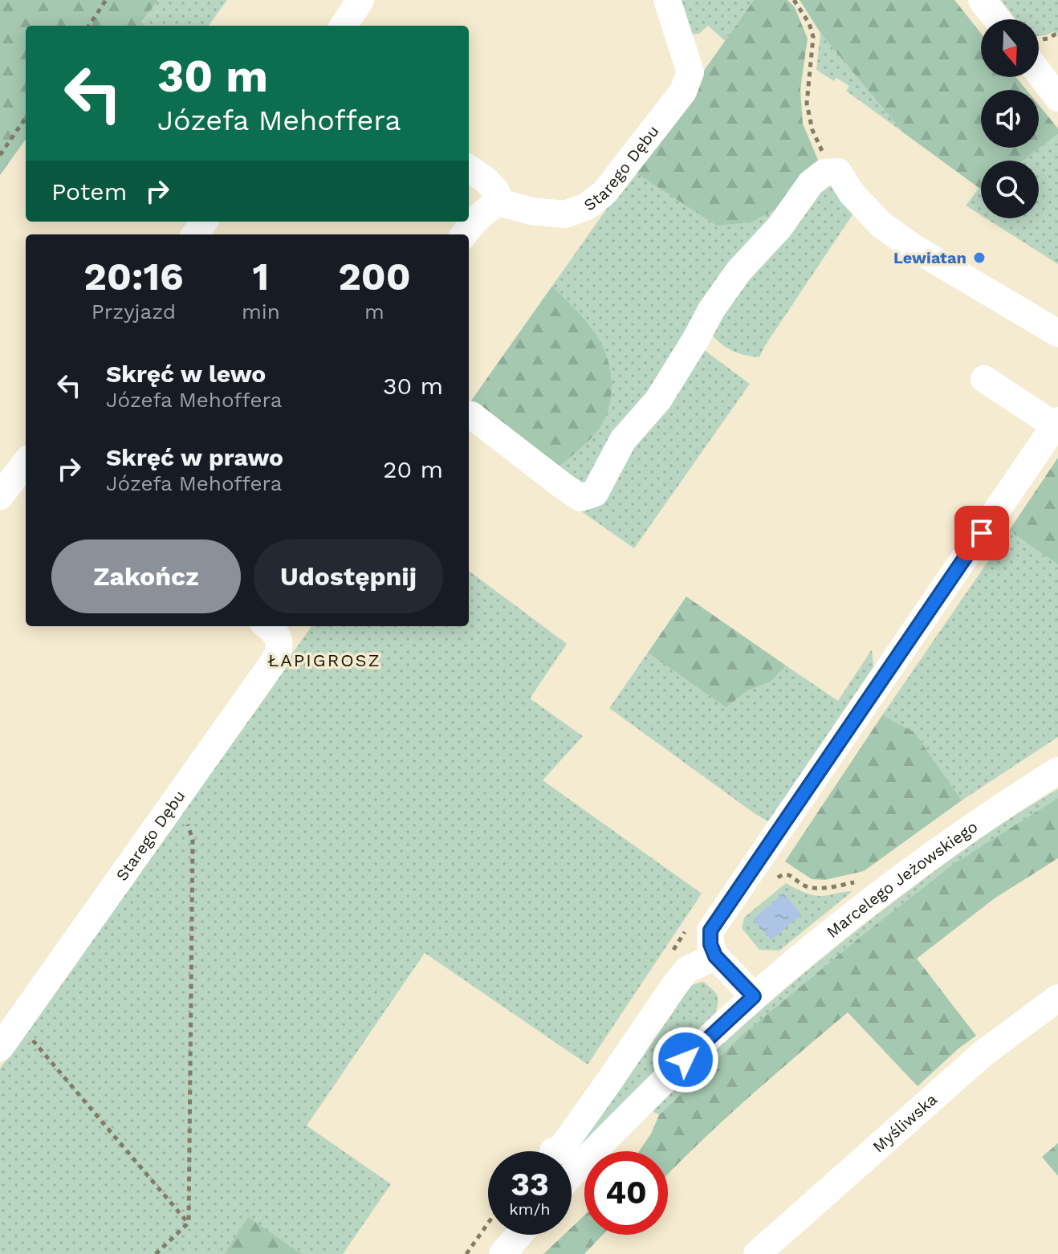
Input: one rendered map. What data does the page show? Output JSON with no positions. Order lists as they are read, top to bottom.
{
  "streets": {
    "street": ["Starego Dębu", "Marcelego Jeżowskiego", "Myśliwska"]
  },
  "districts": ["ŁAPIGROSZ"],
  "places": ["Lewiatan"],
  "north": "bottom",
  "page": {
    "turn": ["30 m", "Józefa Mehoffera"],
    "then": "Potem",
    "eta": [
      "20:16",
      "Przyjazd",
      "1",
      "min",
      "200",
      "m"
    ],
    "list": [
      {
        "name": "Skręć w lewo",
        "note": "Józefa Mehoffera",
        "value": "30 m"
      },
      {
        "name": "Skręć w prawo",
        "note": "Józefa Mehoffera",
        "value": "20 m"
      }
    ],
    "buttons": ["Zakończ", "Udostępnij"],
    "speed": "33 km/h",
    "limit": "40"
  }
}
